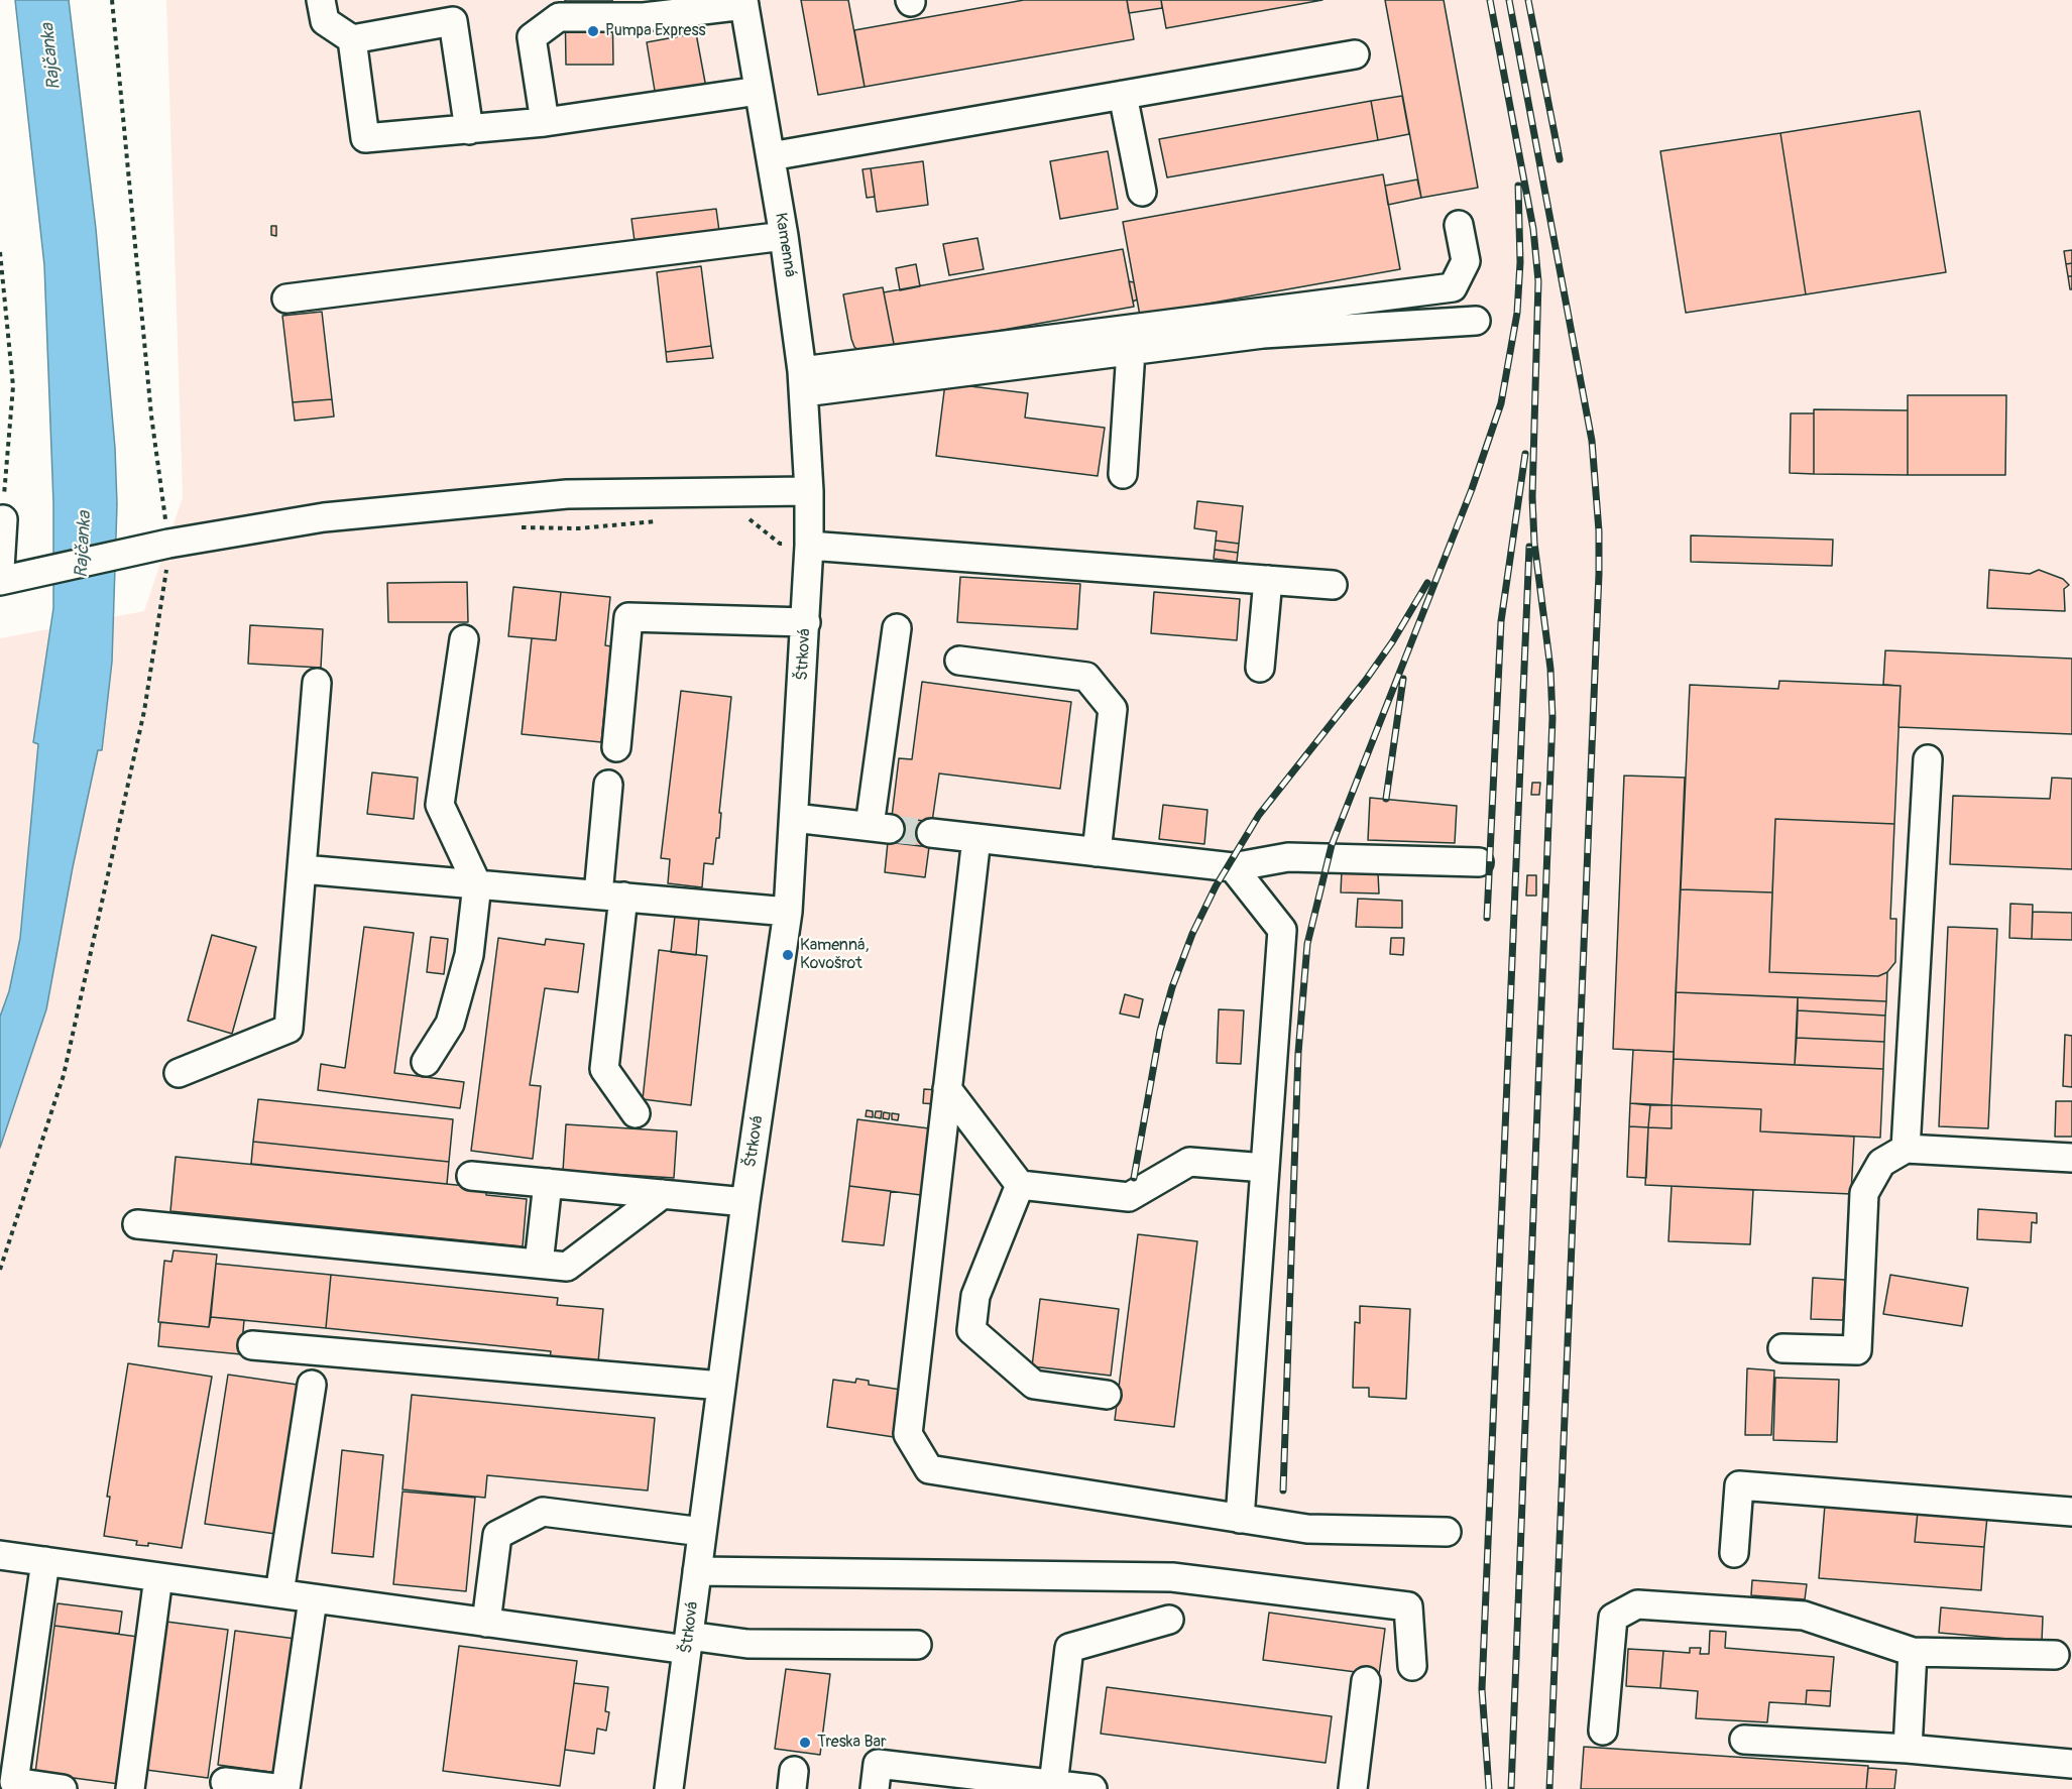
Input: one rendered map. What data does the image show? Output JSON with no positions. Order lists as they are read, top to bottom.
{
  "streets": {
    "street": ["Kamenná", "Štrková"]
  },
  "crossings": [
    ["Kamenná", "Štrková"]
  ],
  "water": ["Rajčanka"],
  "places": ["Pumpa Express", "Kamenná, Kovošrot", "Treska Bar"]
}
